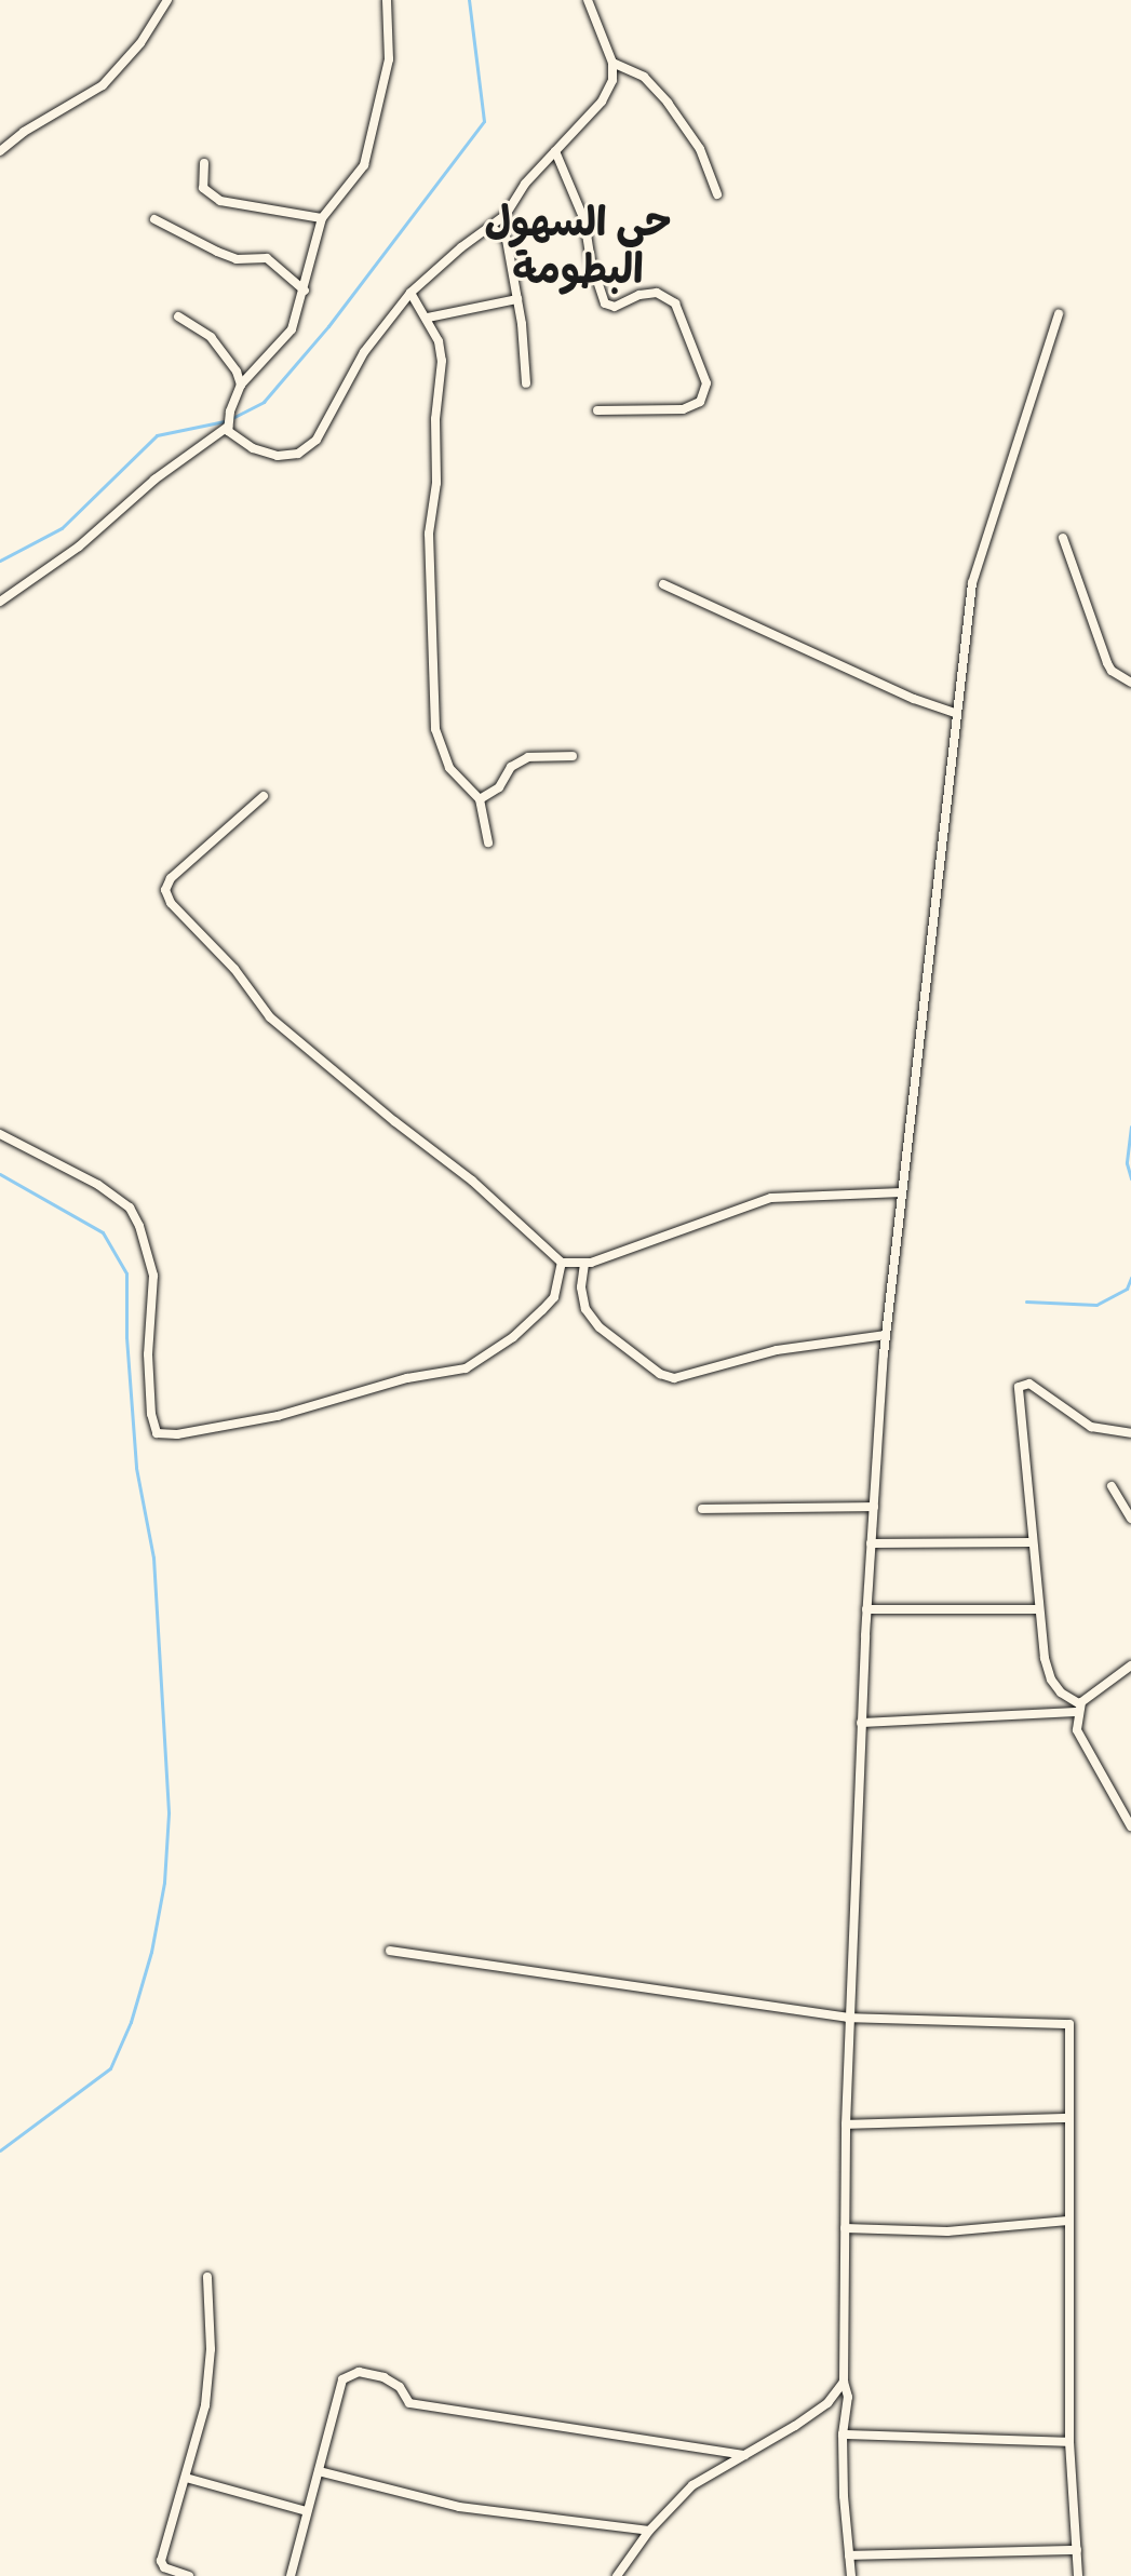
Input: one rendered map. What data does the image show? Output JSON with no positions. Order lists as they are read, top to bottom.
{
  "districts": ["حي السهول البطومة"]
}
